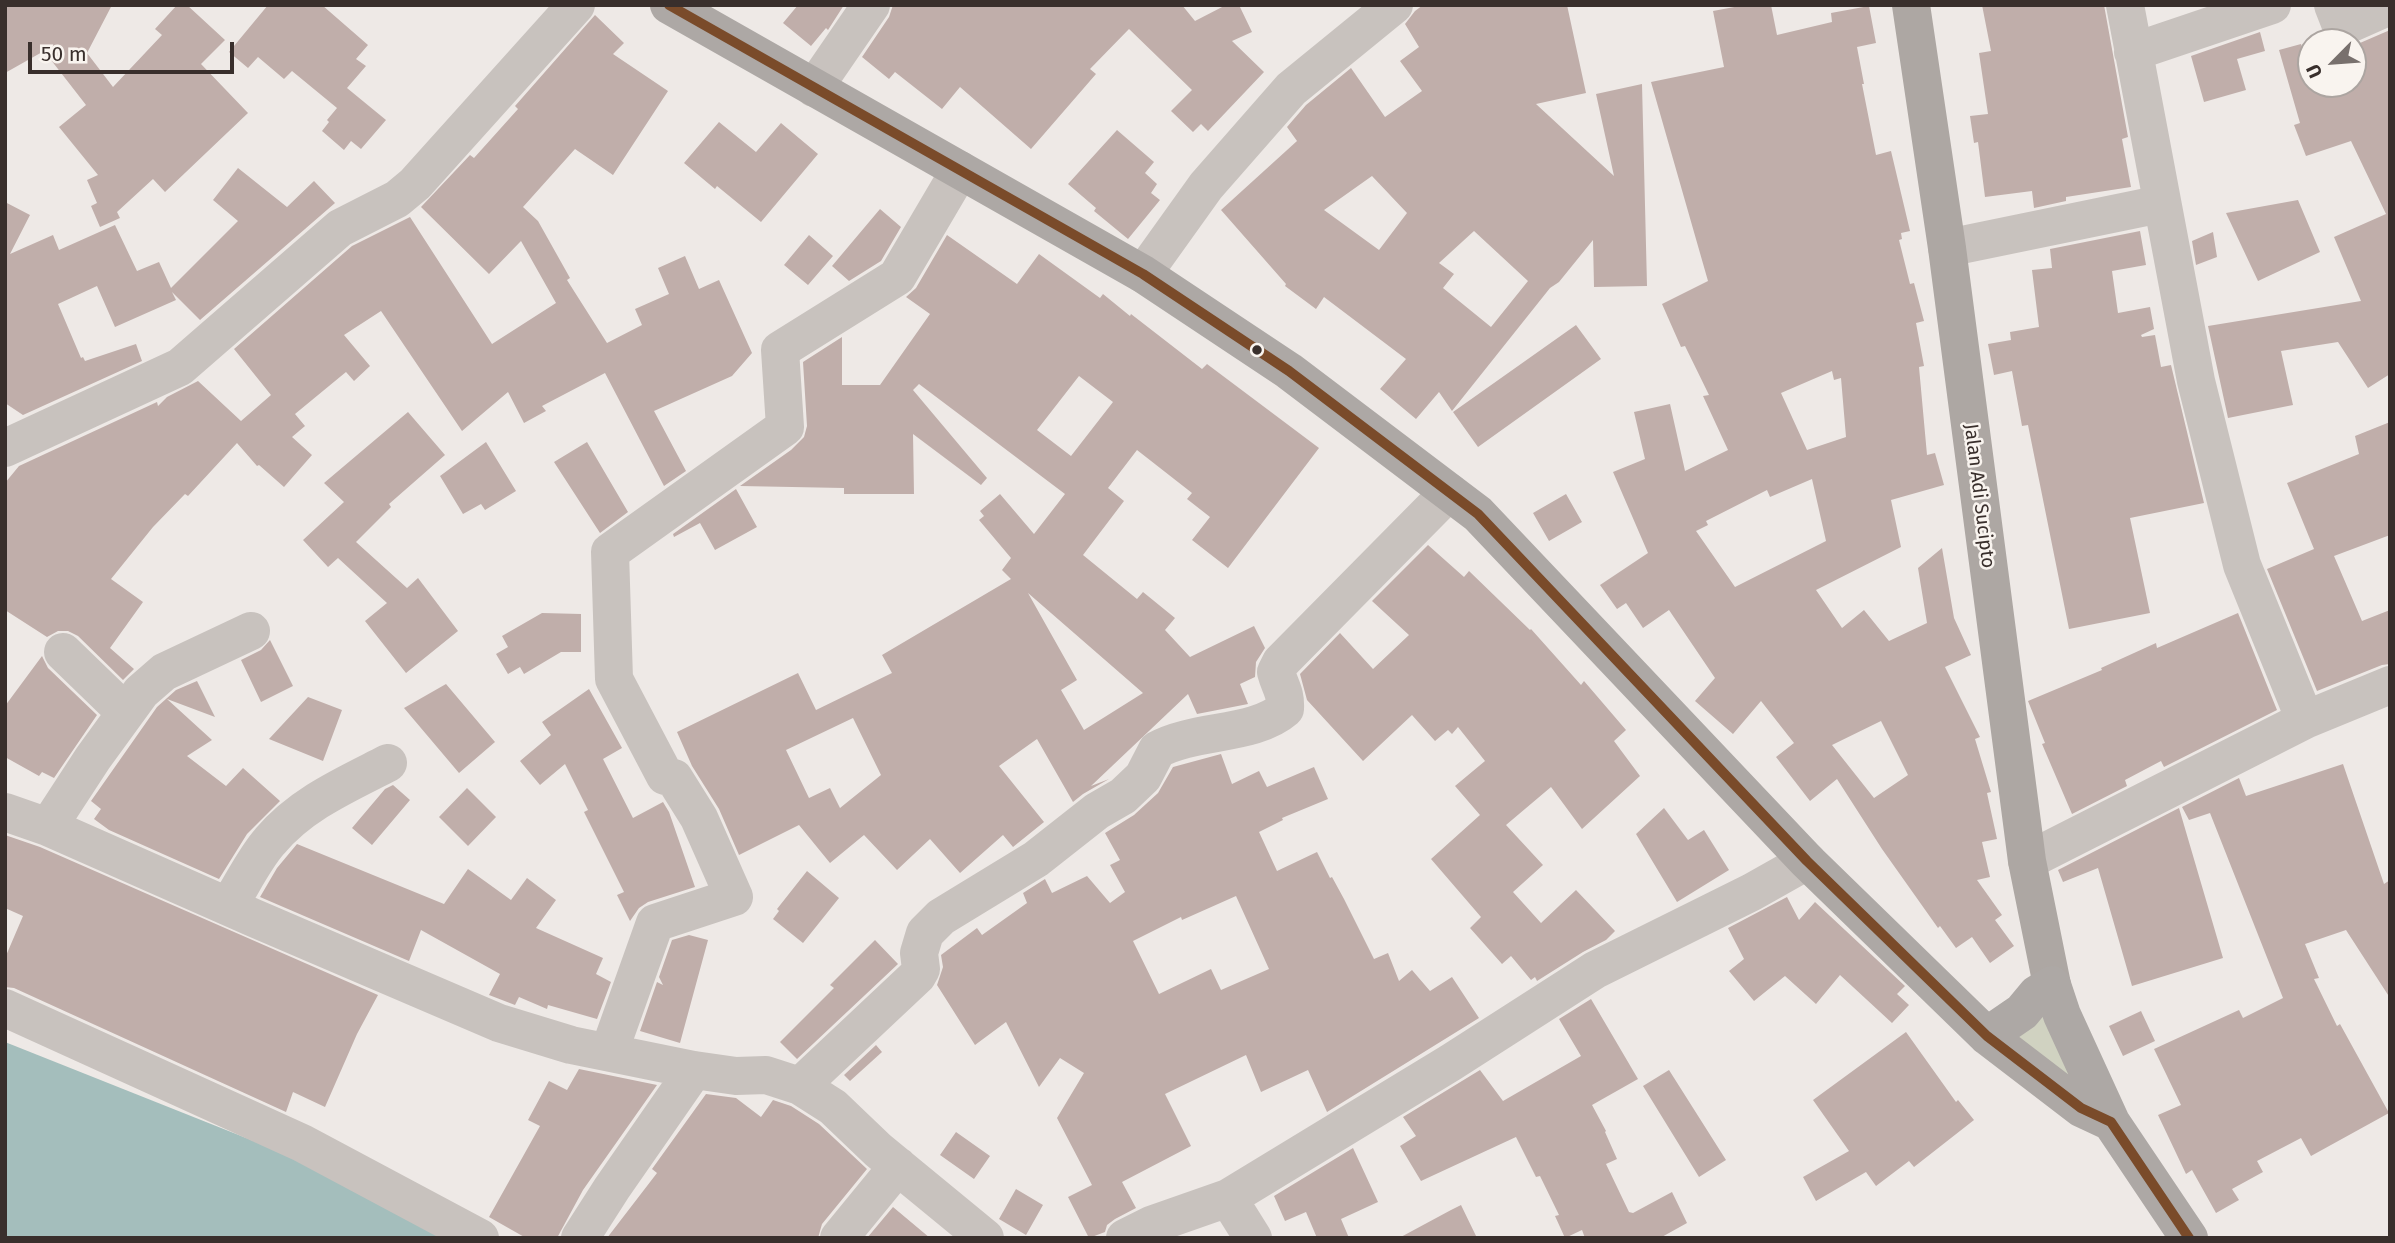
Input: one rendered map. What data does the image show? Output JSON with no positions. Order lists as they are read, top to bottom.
{
  "streets": {
    "main road": ["Jalan Adi Sucipto"]
  },
  "scale_bar": "50 m",
  "north": "bottom left"
}
